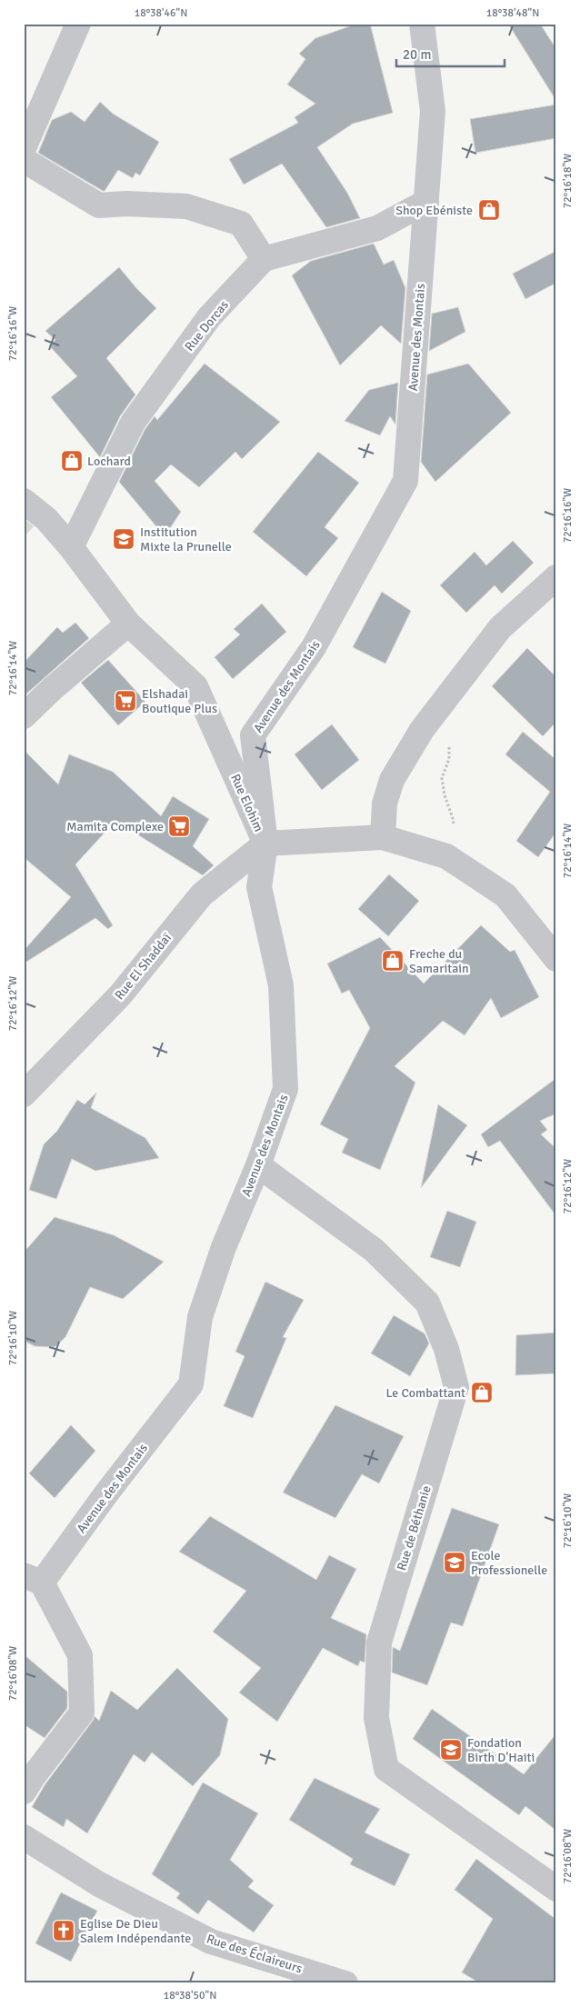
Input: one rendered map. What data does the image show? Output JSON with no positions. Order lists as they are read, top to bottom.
{
  "streets": {
    "street": [
      "Rue Dorcas",
      "Avenue des Montais",
      "Rue Elohim",
      "Rue El Shaddaï",
      "Rue de Béthanie",
      "Rue des Éclaireurs"
    ]
  },
  "crossings": [
    ["Rue Dorcas", "Rue Elohim"],
    ["Avenue des Montais", "Rue Elohim"],
    ["Avenue des Montais", "Rue El Shaddaï"],
    ["Avenue des Montais", "Rue de Béthanie"],
    ["Rue Elohim", "Rue El Shaddaï"]
  ],
  "places": {
    "shop": [
      "Shop Ebéniste",
      "Lochard",
      "Freche du Samaritain",
      "Le Combattant"
    ],
    "school or university": ["Institution Mixte la Prunelle", "Ecole Professionelle", "Fondation Birth D'Haiti"],
    "supermarket": ["Elshadai Boutique Plus", "Mamita Complexe"],
    "church": ["Eglise De Dieu Salem Indépendante"]
  },
  "scale_bar": "20 m",
  "coordinates": [
    "18°38'46\"N",
    "18°38'48\"N",
    "72°16'18\"W",
    "72°16'16\"W",
    "72°16'14\"W",
    "72°16'12\"W",
    "72°16'10\"W",
    "72°16'08\"W",
    "18°38'50\"N"
  ]
}
